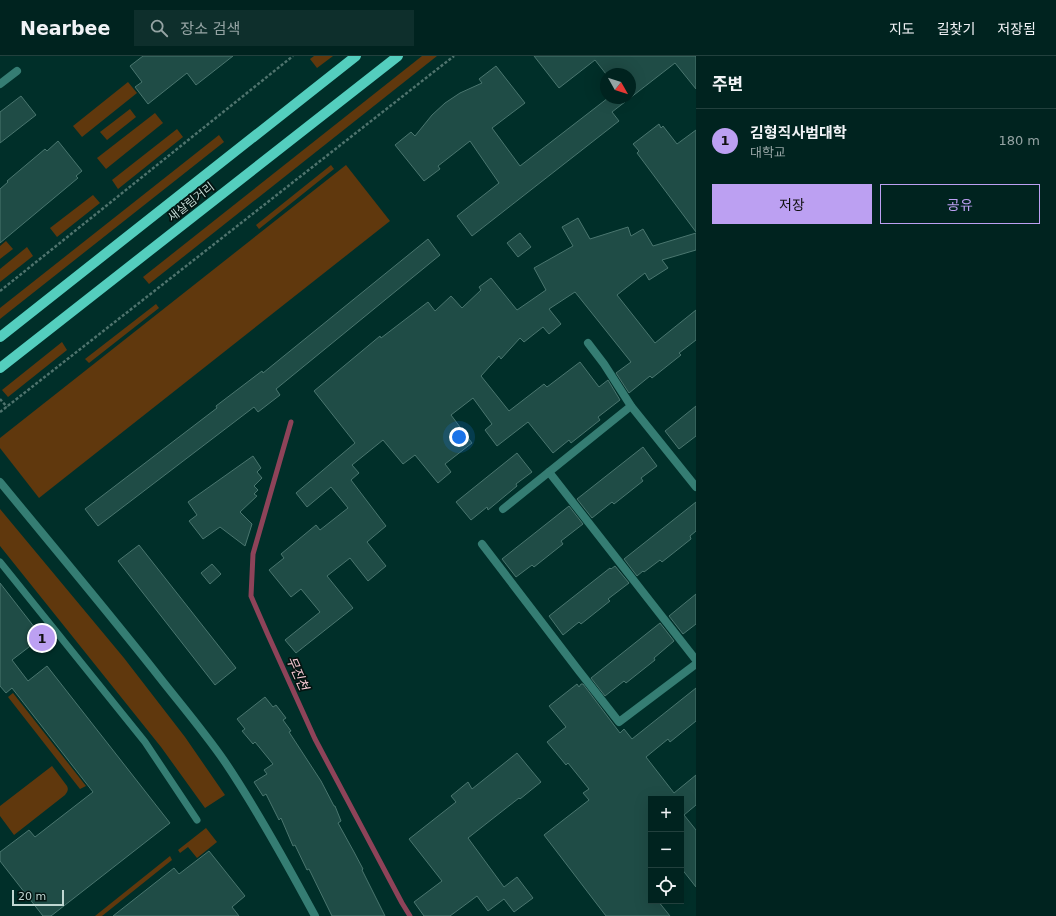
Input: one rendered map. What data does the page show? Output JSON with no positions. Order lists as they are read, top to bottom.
{
  "streets": {
    "main road": ["새살림거리"]
  },
  "water": ["무진천"],
  "scale_bar": "20 m",
  "north": "bottom right",
  "page": {
    "header": "Nearbee",
    "search": "장소 검색",
    "nav": ["지도", "길찾기", "저장됨"],
    "heading": "주변",
    "list": [
      {
        "mark": "1",
        "name": "김형직사범대학",
        "note": "대학교",
        "value": "180 m"
      }
    ],
    "buttons": ["저장", "공유"],
    "pins": "1",
    "map_buttons": ["+", "−"],
    "scale": "20 m"
  }
}
